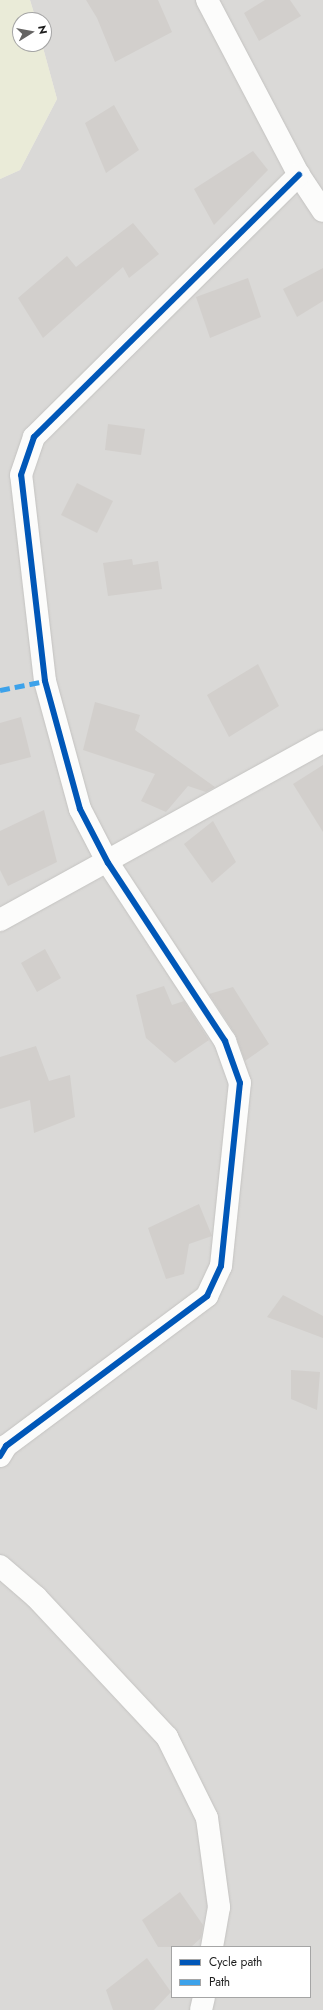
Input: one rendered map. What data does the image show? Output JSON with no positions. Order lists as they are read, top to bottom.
{
  "legend": ["Cycle path", "Path"],
  "north": "right"
}
